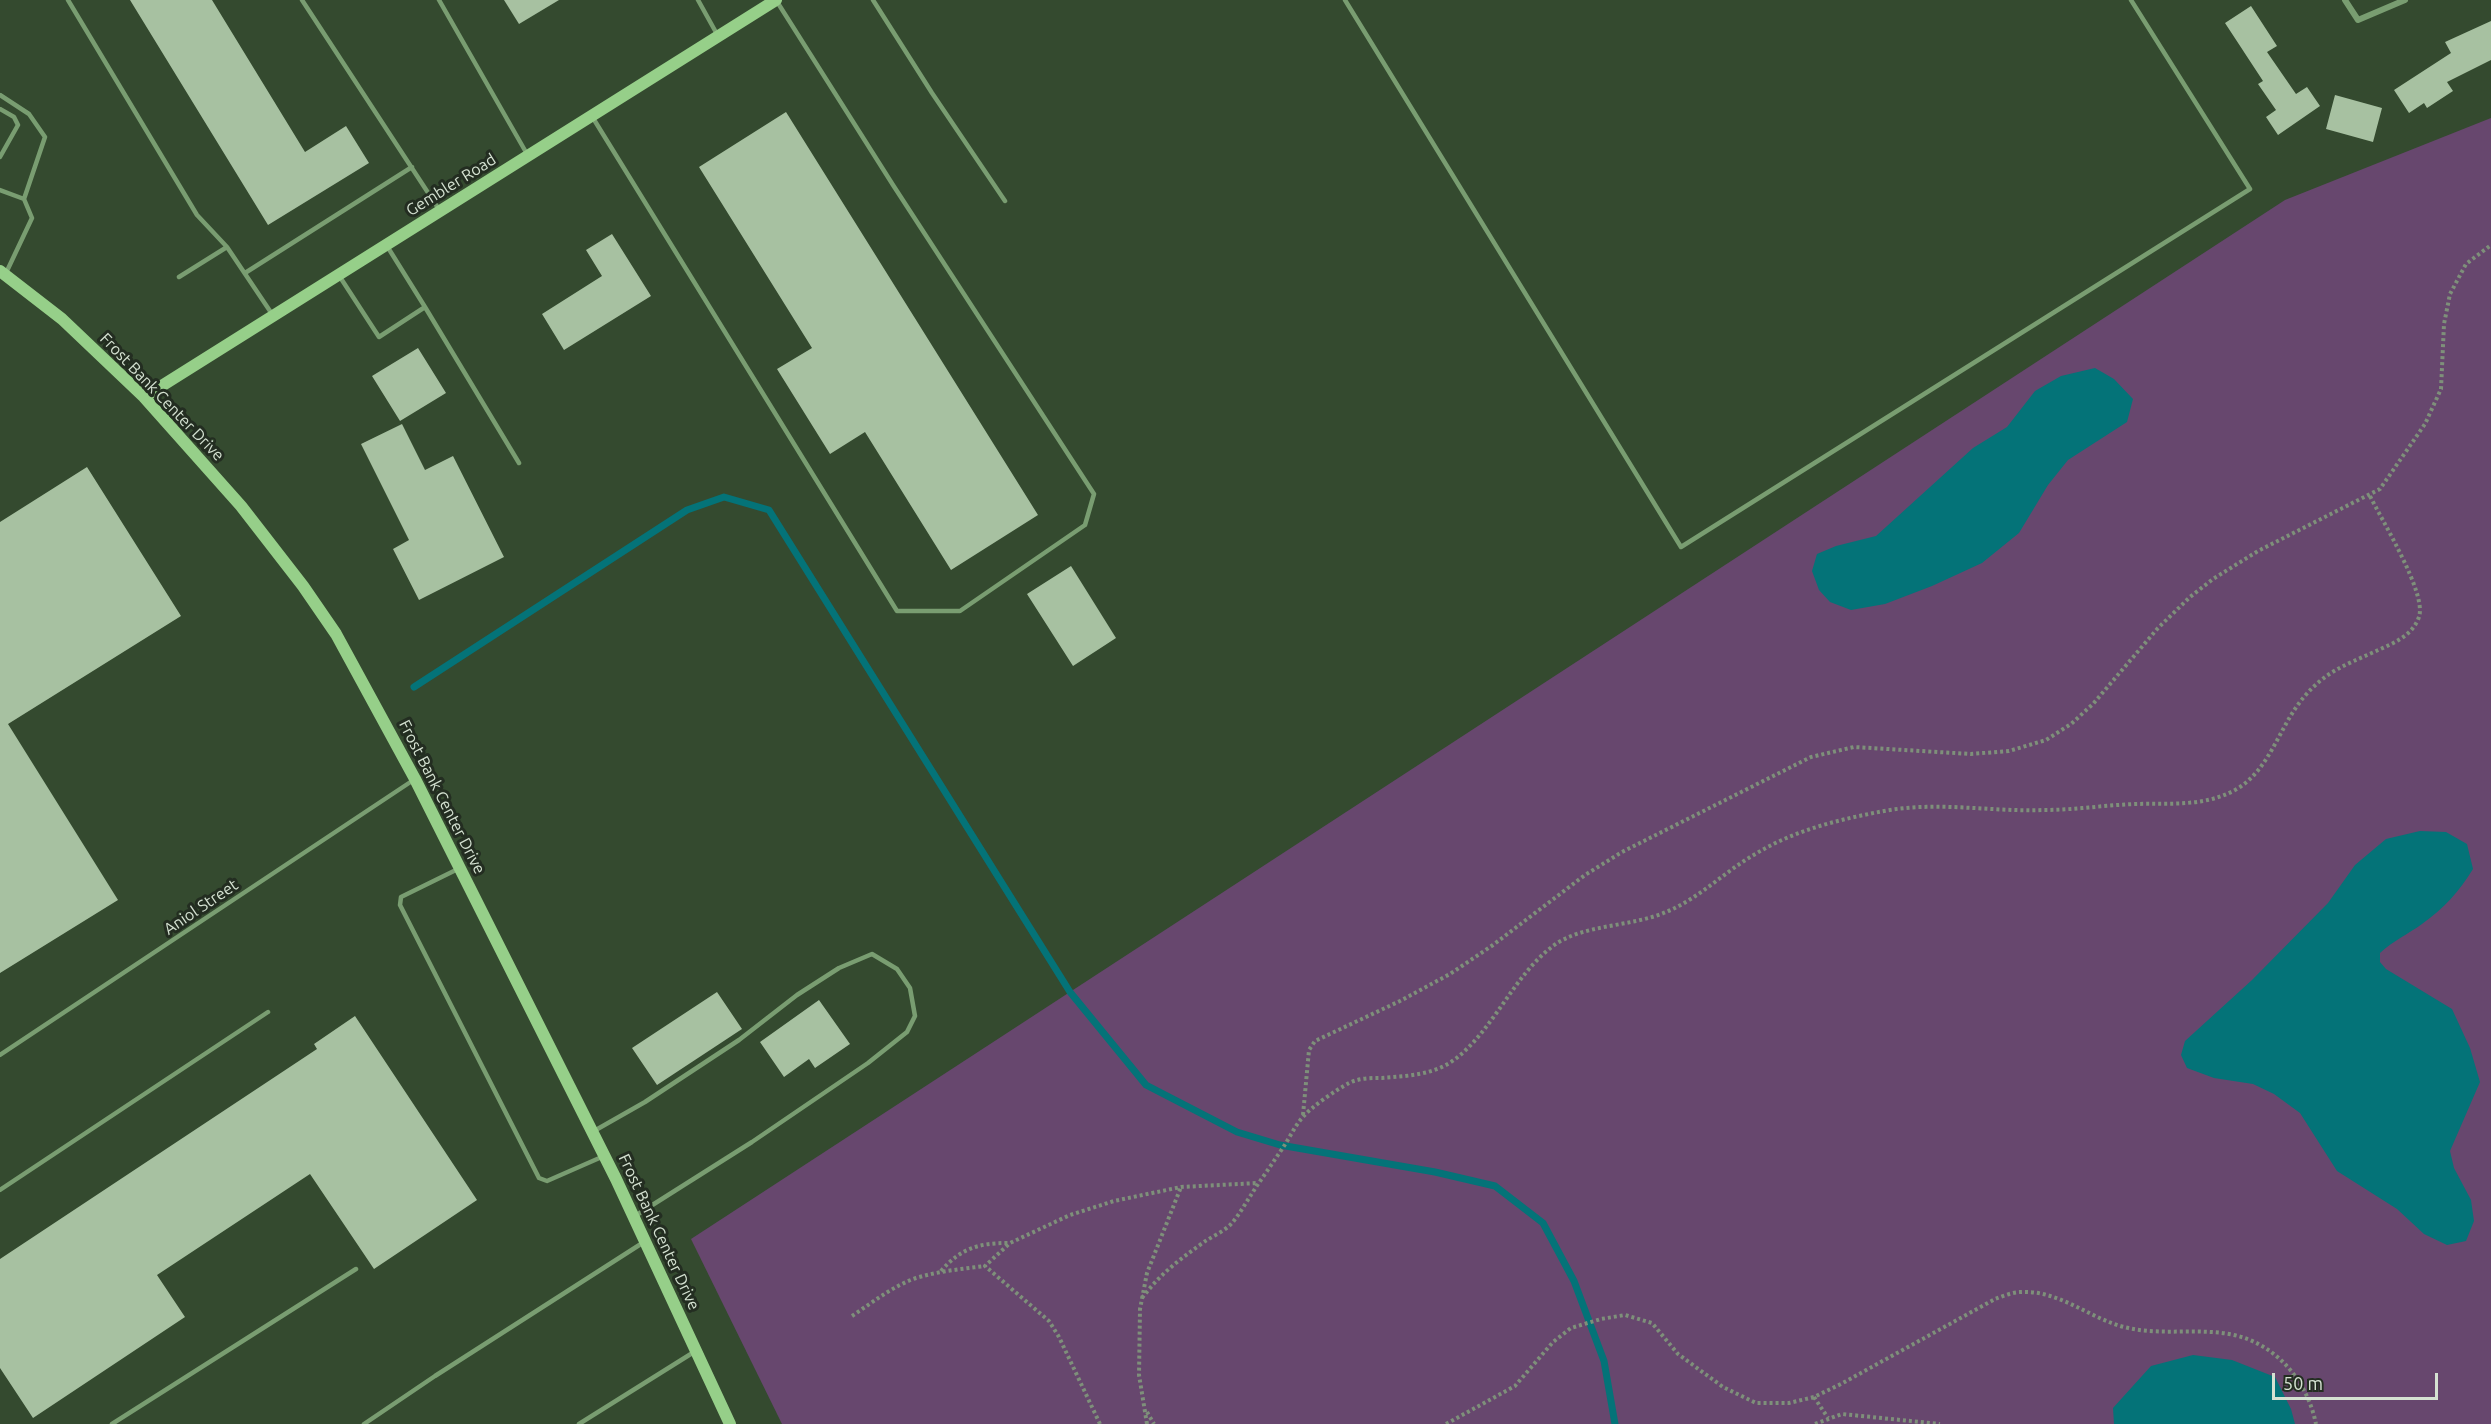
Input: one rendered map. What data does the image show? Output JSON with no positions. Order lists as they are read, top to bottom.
{
  "streets": {
    "main road": ["Gembler Road", "Frost Bank Center Drive"],
    "lane": ["Aniol Street"]
  },
  "crossings": [
    ["Gembler Road", "Frost Bank Center Drive"],
    ["Frost Bank Center Drive", "Aniol Street"]
  ],
  "scale_bar": "50 m"
}
